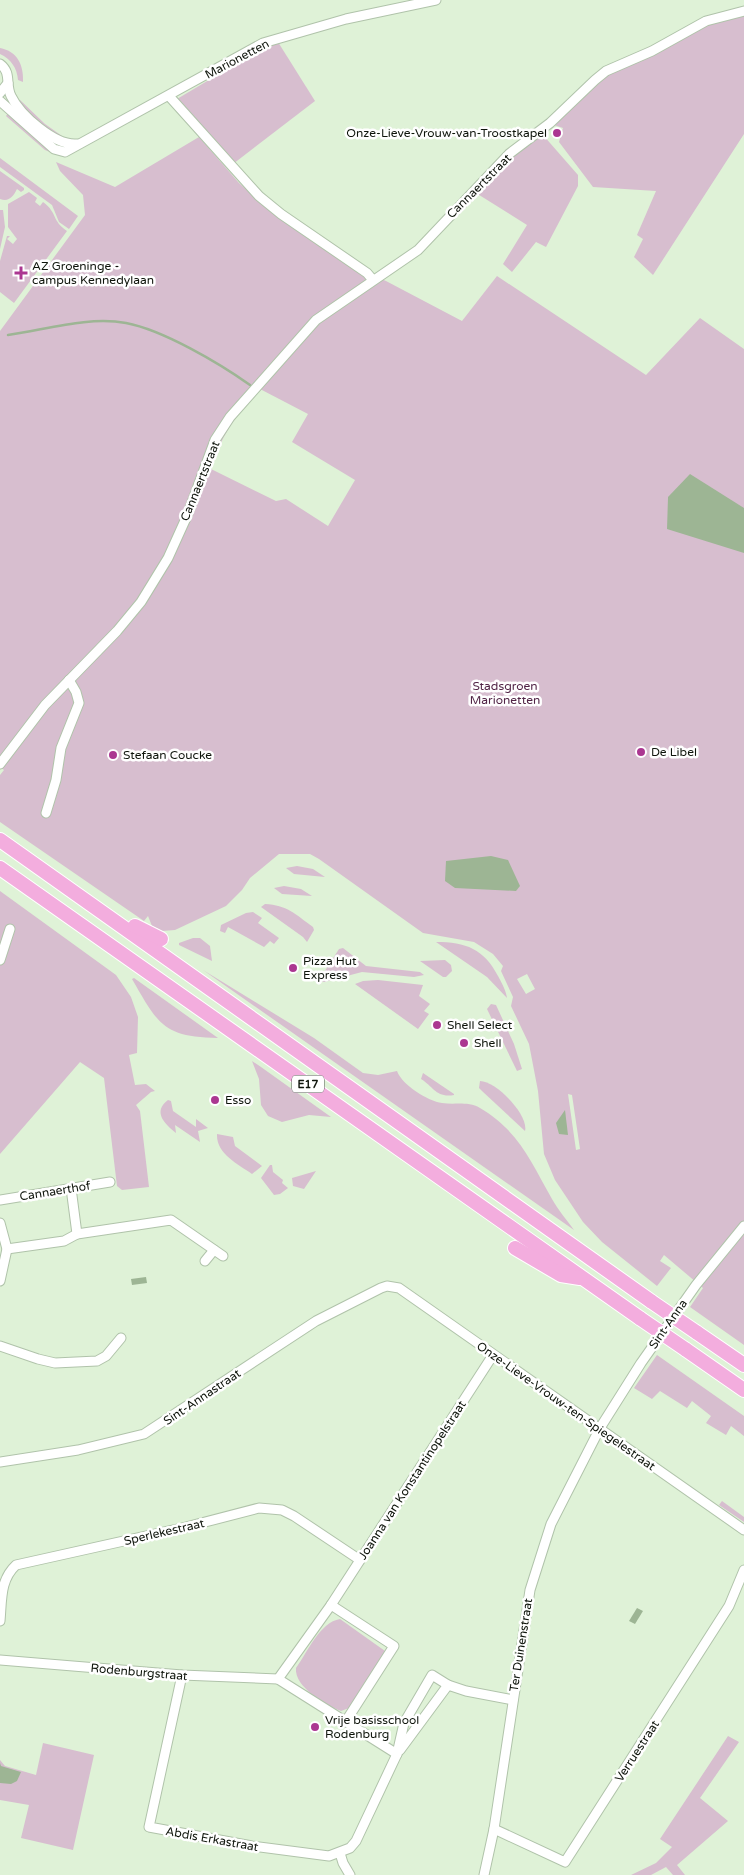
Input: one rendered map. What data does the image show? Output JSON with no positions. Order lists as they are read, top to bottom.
{
  "streets": {
    "highway": ["E17"],
    "street": [
      "Marionetten",
      "Cannaertstraat",
      "Cannaerthof",
      "Sint-Anna",
      "Sint-Annastraat",
      "Onze-Lieve-Vrouw-ten-Spiegelestraat",
      "Joanna van Konstantinopelstraat",
      "Sperlekestraat",
      "Ter Duinenstraat",
      "Rodenburgstraat",
      "Verruestraat",
      "Abdis Erkastraat"
    ]
  },
  "crossings": [
    ["Sint-Anna", "Onze-Lieve-Vrouw-ten-Spiegelestraat"],
    ["Sint-Anna", "Ter Duinenstraat"],
    ["Sint-Annastraat", "Onze-Lieve-Vrouw-ten-Spiegelestraat"],
    ["Onze-Lieve-Vrouw-ten-Spiegelestraat", "Joanna van Konstantinopelstraat"],
    ["Onze-Lieve-Vrouw-ten-Spiegelestraat", "Ter Duinenstraat"],
    ["Joanna van Konstantinopelstraat", "Sperlekestraat"],
    ["Joanna van Konstantinopelstraat", "Rodenburgstraat"],
    ["Ter Duinenstraat", "Verruestraat"],
    ["Rodenburgstraat", "Abdis Erkastraat"]
  ],
  "parks": ["Stadsgroen Marionetten"],
  "places": {
    "other": [
      "Onze-Lieve-Vrouw-van-Troostkapel",
      "De Libel",
      "Stefaan Coucke",
      "Pizza Hut Express",
      "Shell Select",
      "Shell",
      "Esso",
      "Vrije basisschool Rodenburg"
    ],
    "health": ["AZ Groeninge - campus Kennedylaan"]
  }
}
